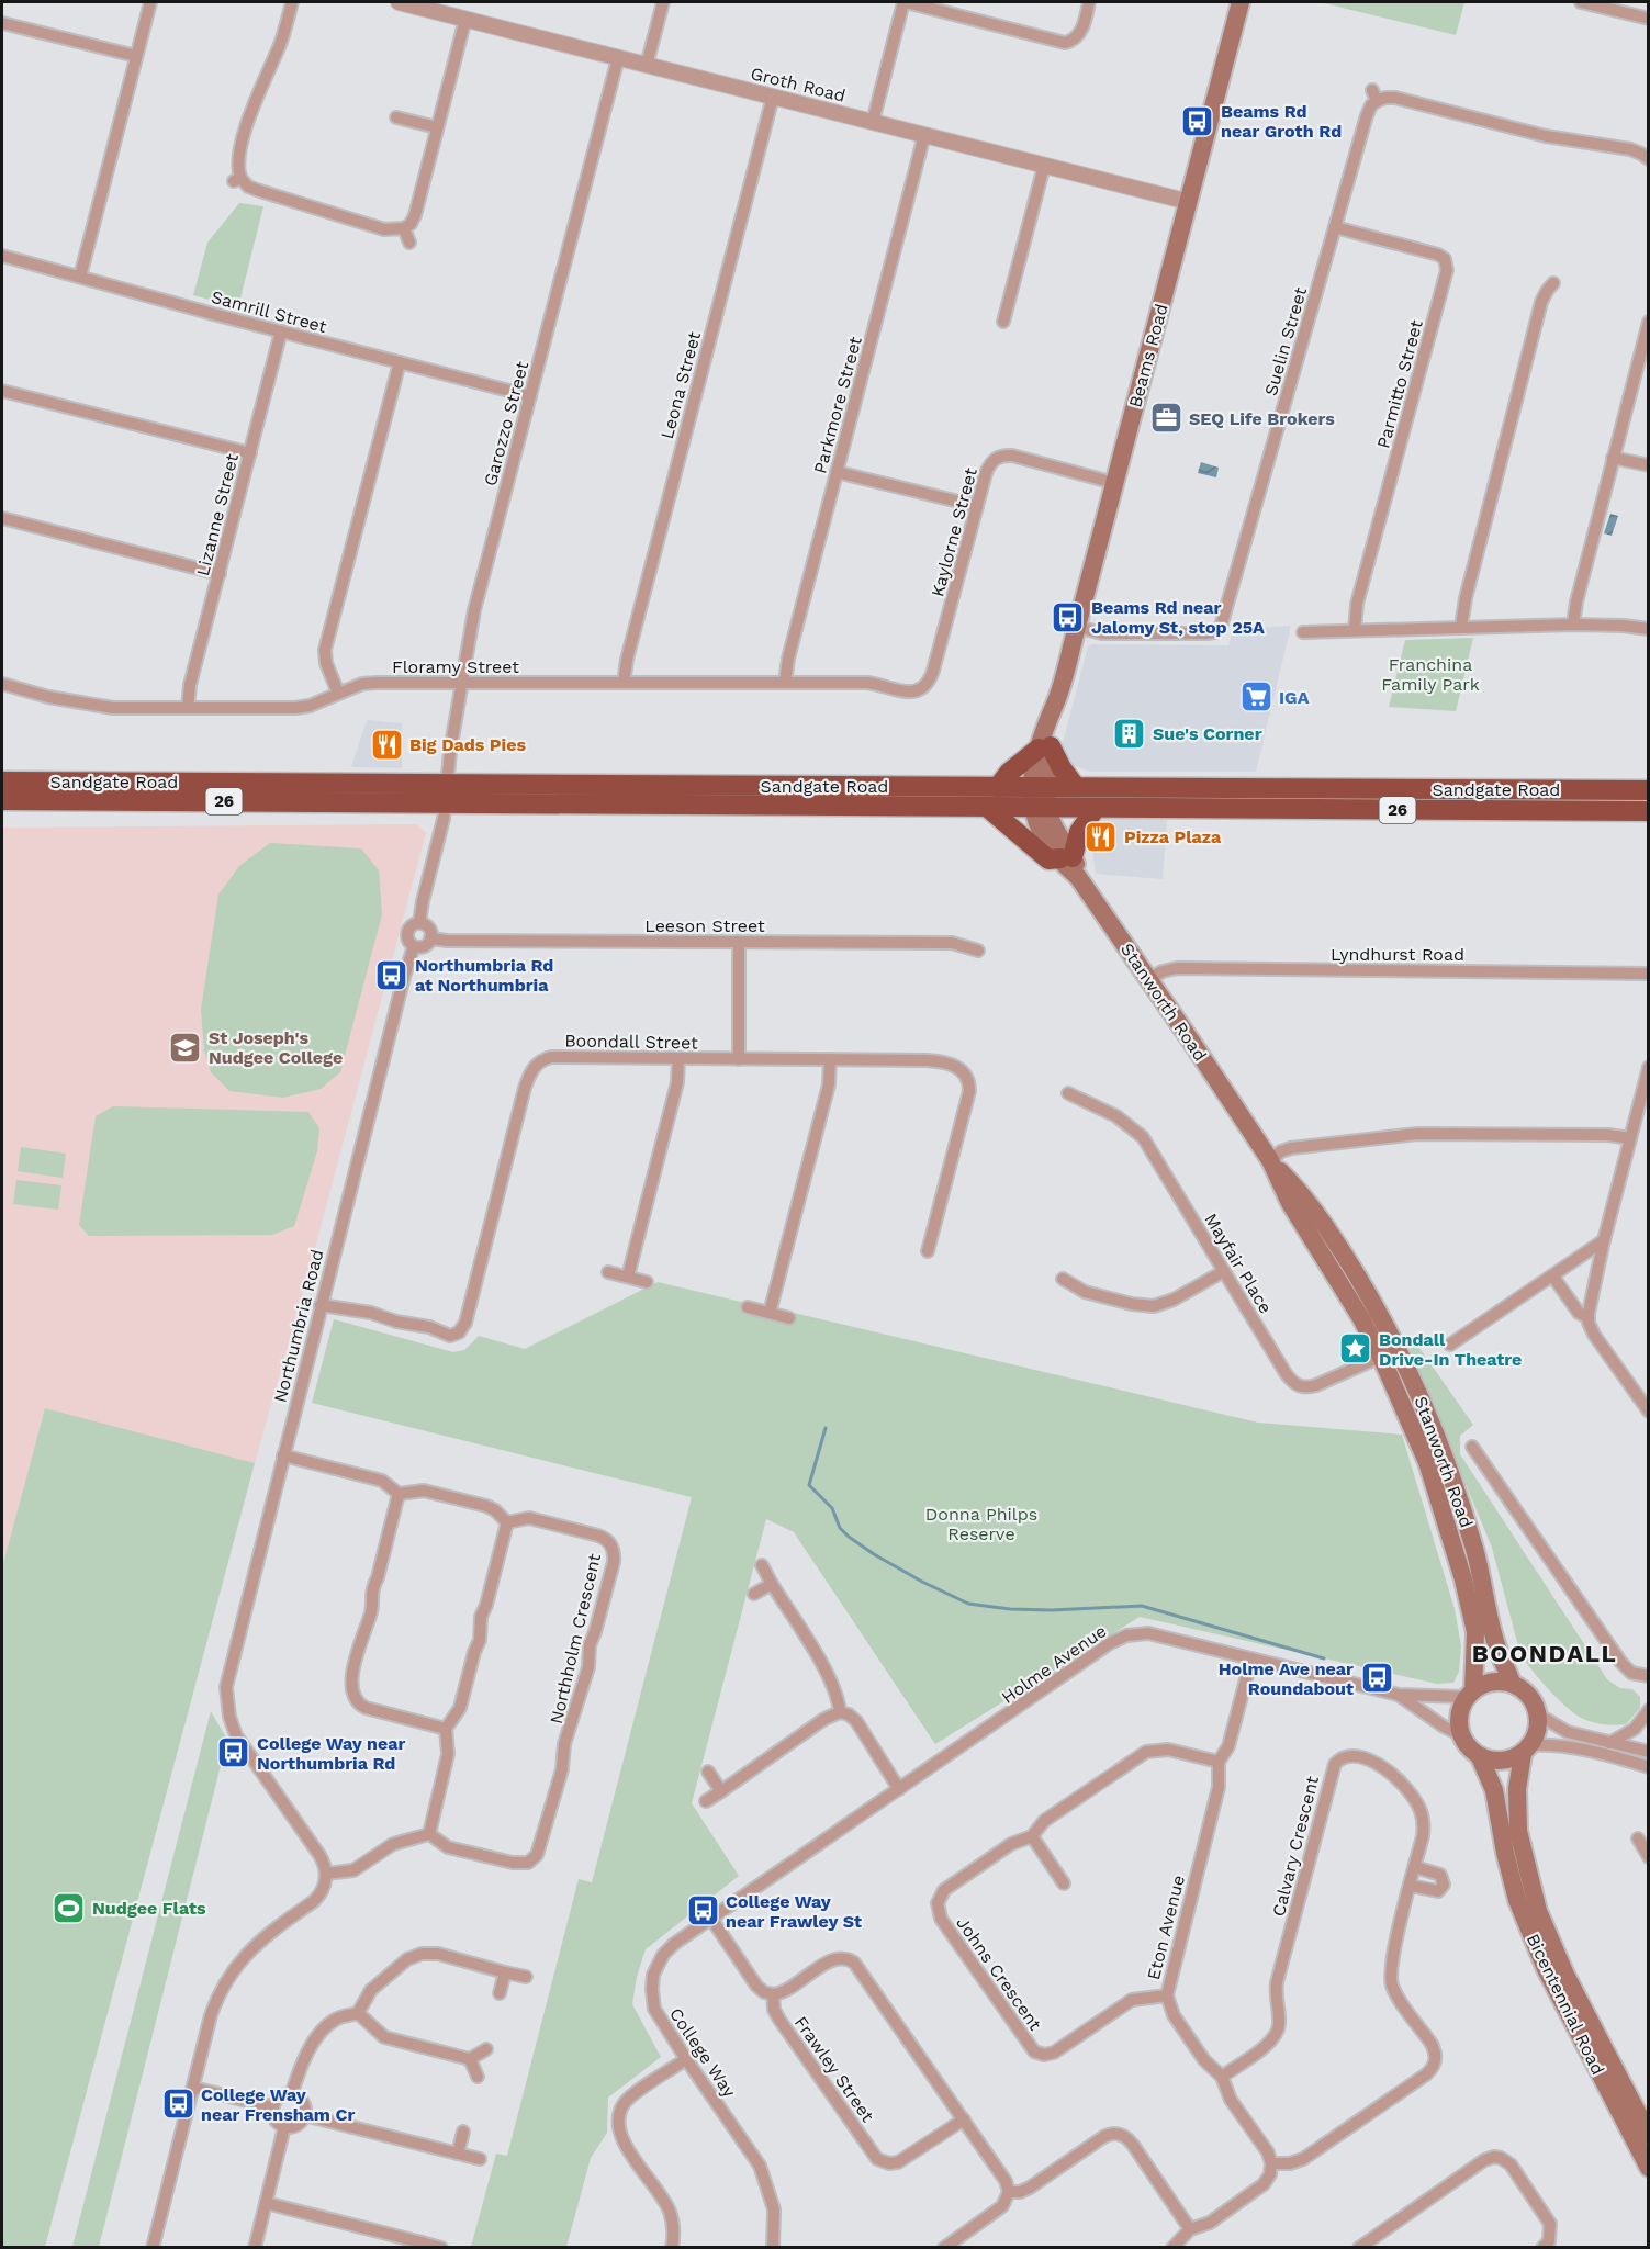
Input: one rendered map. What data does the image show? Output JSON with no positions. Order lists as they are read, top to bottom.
{
  "streets": {
    "highway": ["Sandgate Road", "26"],
    "main road": ["Beams Road", "Stanworth Road", "Bicentennial Road"],
    "street": [
      "Groth Road",
      "Samrill Street",
      "Suelin Street",
      "Parmitto Street",
      "Leona Street",
      "Parkmore Street",
      "Garozzo Street",
      "Lizanne Street",
      "Kaylorne Street",
      "Floramy Street",
      "Leeson Street",
      "Lyndhurst Road",
      "Boondall Street",
      "Mayfair Place",
      "Northumbria Road",
      "Northholm Crescent",
      "Holme Avenue",
      "Calvary Crescent",
      "Eton Avenue",
      "Johns Crescent",
      "College Way",
      "Frawley Street"
    ]
  },
  "crossings": [
    ["Groth Road", "Beams Road"],
    ["Groth Road", "Leona Street"],
    ["Groth Road", "Parkmore Street"],
    ["Groth Road", "Garozzo Street"],
    ["Samrill Street", "Garozzo Street"],
    ["Samrill Street", "Lizanne Street"],
    ["Suelin Street", "Beams Road"],
    ["Suelin Street", "Parmitto Street"],
    ["Beams Road", "Kaylorne Street"],
    ["Beams Road", "Sandgate Road"],
    ["Beams Road", "Stanworth Road"],
    ["Leona Street", "Floramy Street"],
    ["Parkmore Street", "Floramy Street"],
    ["Garozzo Street", "Floramy Street"],
    ["Garozzo Street", "Sandgate Road"],
    ["Lizanne Street", "Floramy Street"],
    ["Kaylorne Street", "Floramy Street"],
    ["Sandgate Road", "Stanworth Road"],
    ["Leeson Street", "Northumbria Road"],
    ["Lyndhurst Road", "Stanworth Road"],
    ["Stanworth Road", "Mayfair Place"],
    ["Stanworth Road", "Holme Avenue"],
    ["Stanworth Road", "Bicentennial Road"],
    ["Boondall Street", "Northumbria Road"],
    ["Holme Avenue", "Eton Avenue"],
    ["Holme Avenue", "Bicentennial Road"],
    ["Holme Avenue", "College Way"],
    ["Calvary Crescent", "Eton Avenue"],
    ["Eton Avenue", "Johns Crescent"]
  ],
  "districts": ["BOONDALL"],
  "parks": ["Franchina Family Park", "Donna Philps Reserve"],
  "places": {
    "bus stop": [
      "Beams Rd near Groth Rd",
      "Beams Rd near Jalomy St, stop 25A",
      "Northumbria Rd at Northumbria",
      "Holme Ave near Roundabout",
      "College Way near Northumbria Rd",
      "College Way near Frawley St",
      "College Way near Frensham Cr"
    ],
    "office": ["SEQ Life Brokers"],
    "supermarket": ["IGA"],
    "building": ["Sue's Corner"],
    "restaurant": ["Big Dads Pies", "Pizza Plaza"],
    "school or university": ["St Joseph's Nudgee College"],
    "place": ["Bondall Drive-In Theatre"],
    "sports": ["Nudgee Flats"]
  }
}
